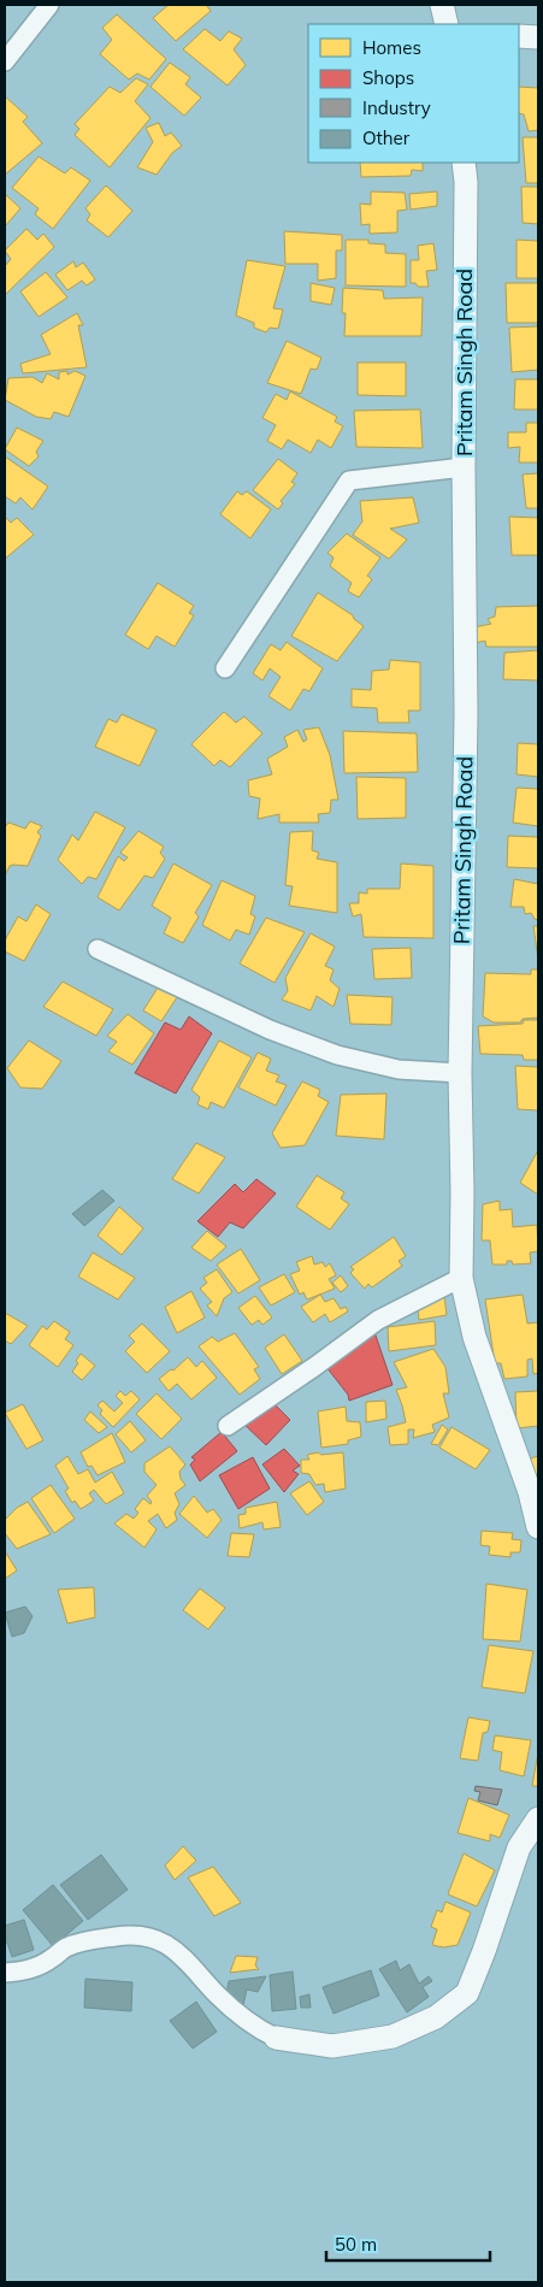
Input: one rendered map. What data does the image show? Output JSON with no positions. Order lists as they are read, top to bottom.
{
  "streets": {
    "street": ["Pritam Singh Road"]
  },
  "legend": [
    "Homes",
    "Shops",
    "Industry",
    "Other"
  ],
  "scale_bar": "50 m"
}
